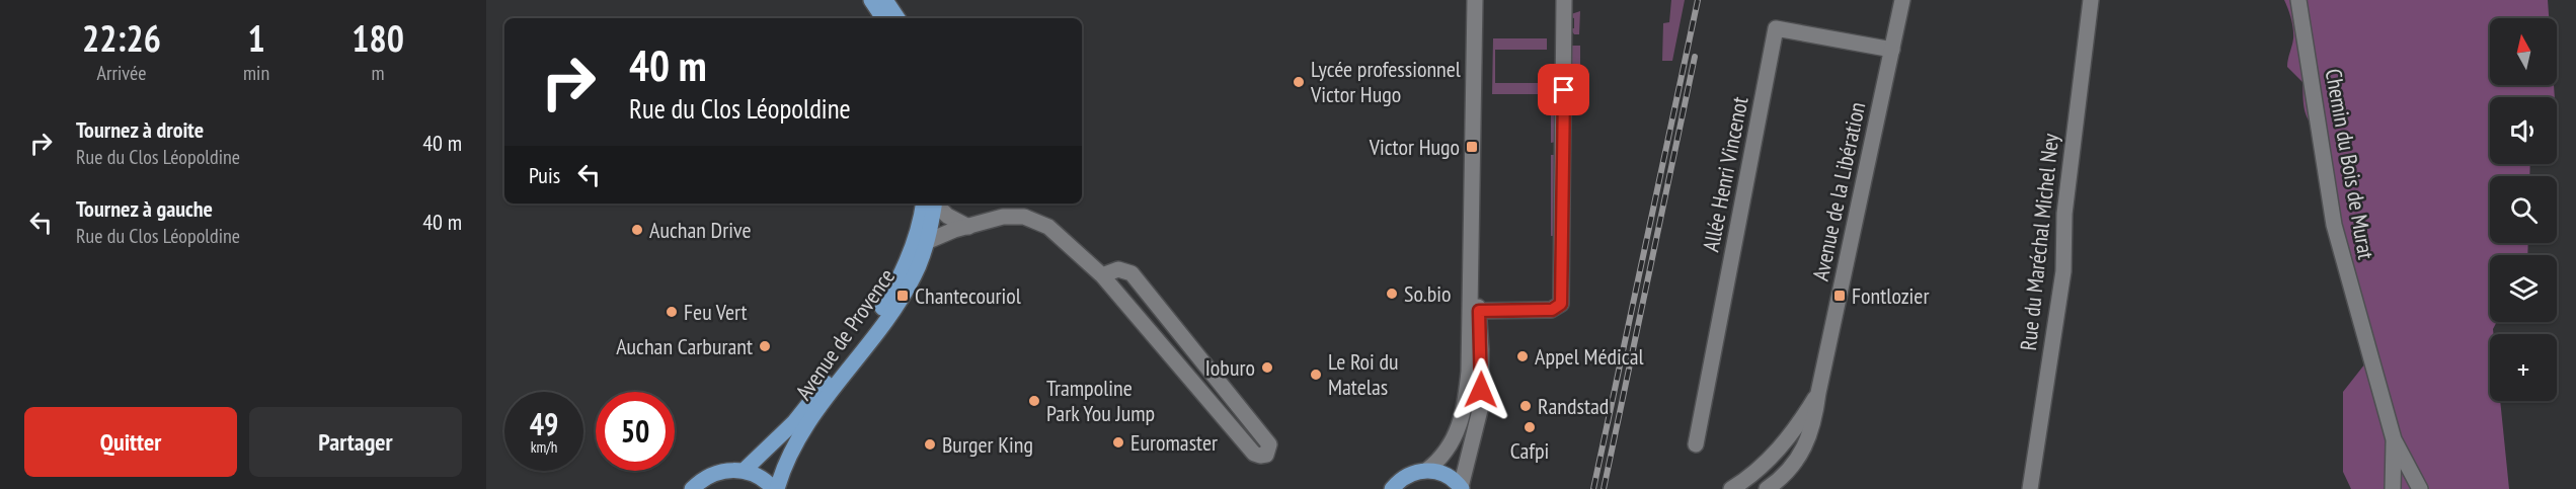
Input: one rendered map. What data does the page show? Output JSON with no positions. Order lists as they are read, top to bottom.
{
  "streets": {
    "main road": ["Avenue de Provence"],
    "street": [
      "Chemin du Bois de Murat",
      "Allée Henri Vincenot",
      "Avenue de la Libération",
      "Rue du Maréchal Michel Ney"
    ]
  },
  "crossings": [
    ["Allée Henri Vincenot", "Avenue de la Libération"]
  ],
  "places": {
    "other": [
      "Lycée professionnel Victor Hugo",
      "Auchan Drive",
      "So.bio",
      "Feu Vert",
      "Auchan Carburant",
      "Appel Médical",
      "Ioburo",
      "Le Roi du Matelas",
      "Trampoline Park You Jump",
      "Randstad",
      "Cafpi",
      "Euromaster",
      "Burger King"
    ],
    "transit": ["Victor Hugo", "Chantecouriol", "Fontlozier"]
  },
  "north": "top",
  "page": {
    "eta": [
      "22:26",
      "Arrivée",
      "1",
      "min",
      "180",
      "m"
    ],
    "map_buttons": "+",
    "turn": ["40 m", "Rue du Clos Léopoldine"],
    "list": [
      {
        "name": "Tournez à droite",
        "note": "Rue du Clos Léopoldine",
        "value": "40 m"
      },
      {
        "name": "Tournez à gauche",
        "note": "Rue du Clos Léopoldine",
        "value": "40 m"
      }
    ],
    "then": "Puis",
    "speed": "49 km/h",
    "limit": "50",
    "buttons": ["Quitter", "Partager"]
  }
}
